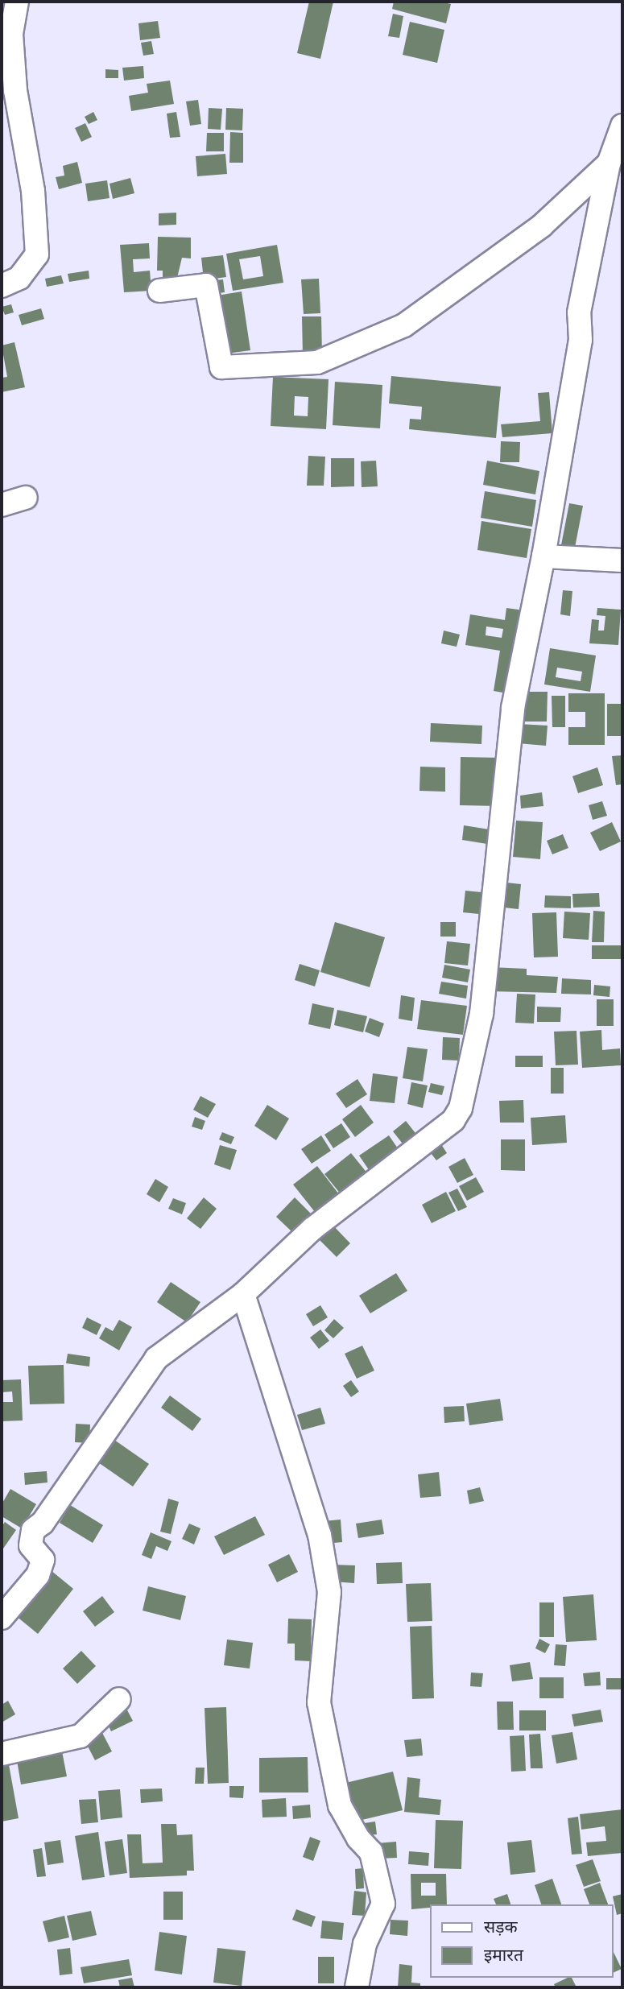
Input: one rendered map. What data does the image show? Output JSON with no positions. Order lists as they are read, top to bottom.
{
  "legend": ["सड़क", "इमारत"]
}
